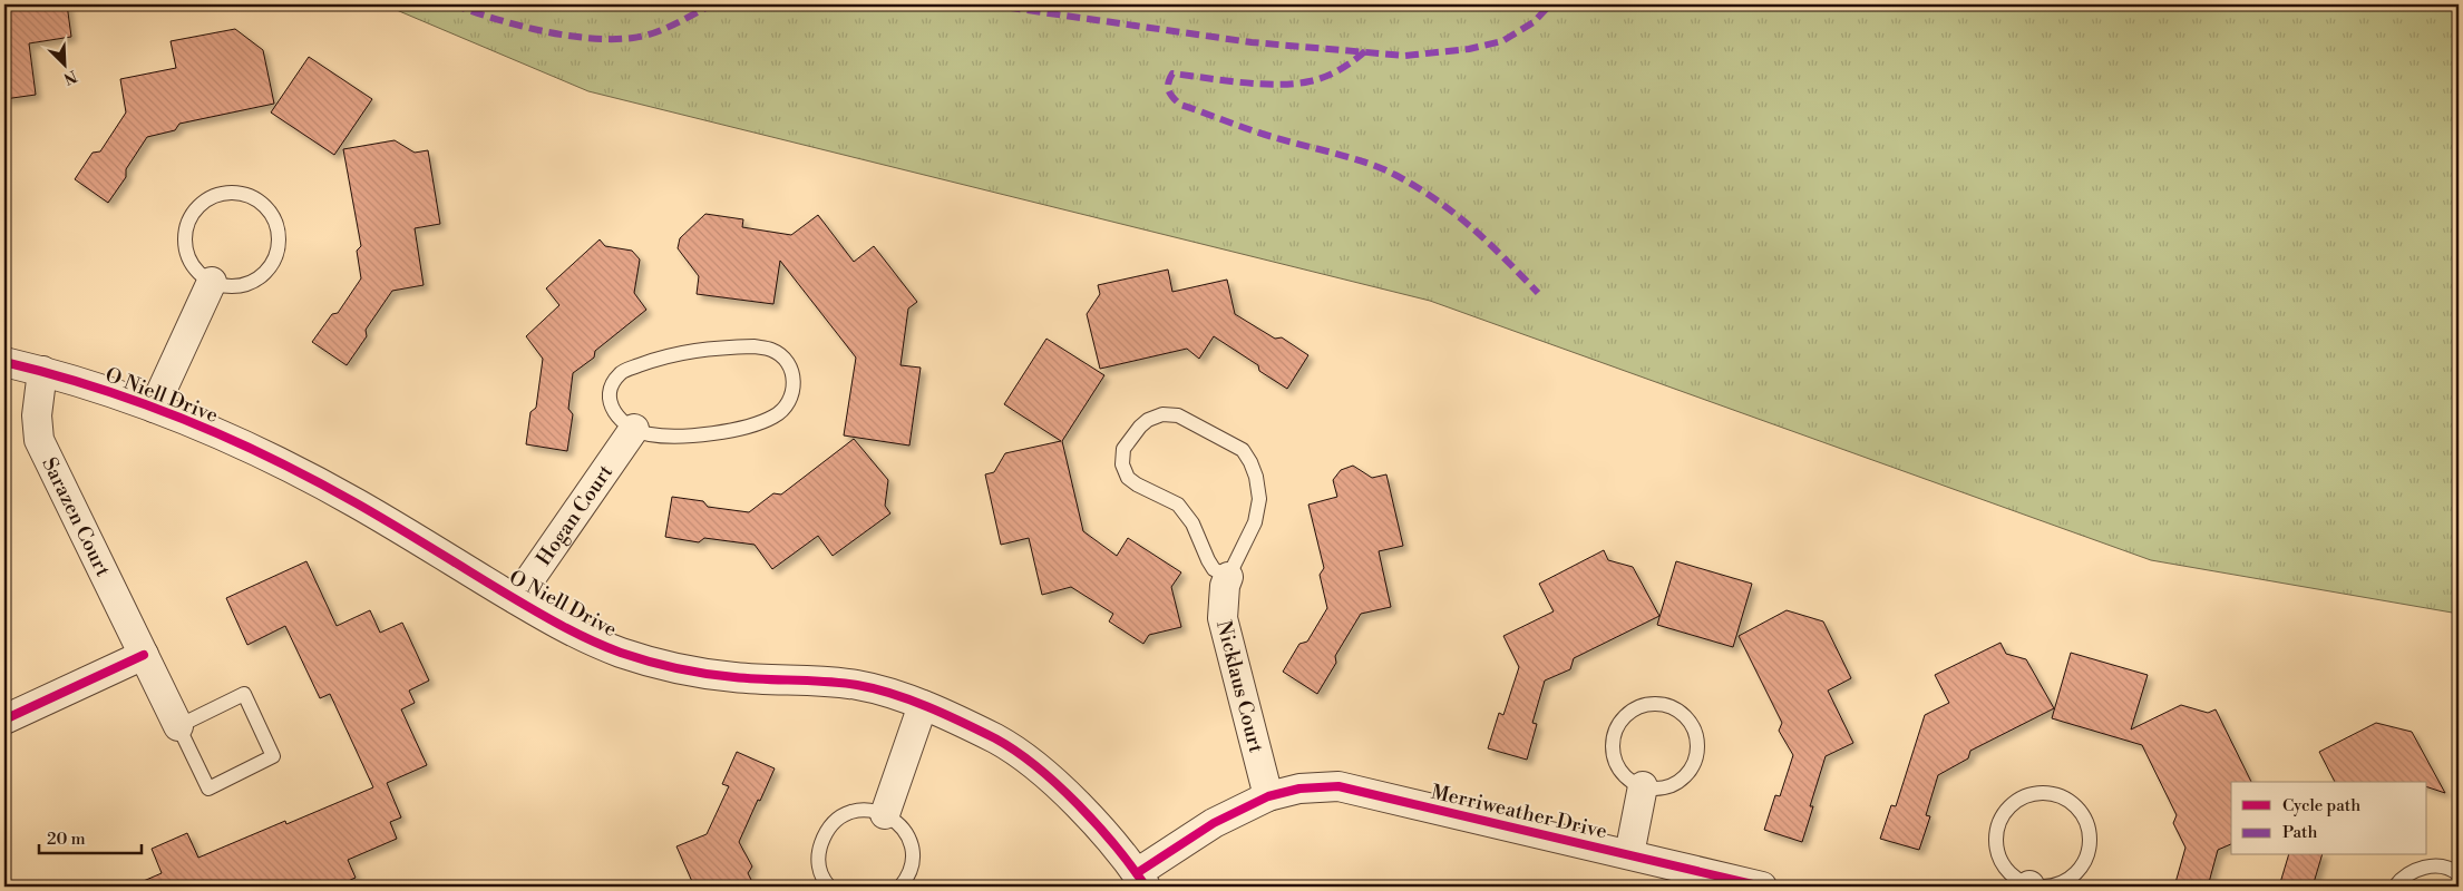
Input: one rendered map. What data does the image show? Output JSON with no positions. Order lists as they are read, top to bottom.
{
  "streets": {
    "street": [
      "O Niell Drive",
      "Hogan Court",
      "Sarazen Court",
      "Nicklaus Court",
      "Merriweather Drive"
    ]
  },
  "crossings": [
    ["O Niell Drive", "Hogan Court"],
    ["O Niell Drive", "Sarazen Court"],
    ["O Niell Drive", "Nicklaus Court"],
    ["O Niell Drive", "Merriweather Drive"],
    ["Nicklaus Court", "Merriweather Drive"]
  ],
  "legend": ["Cycle path", "Path"],
  "scale_bar": "20 m",
  "north": "bottom right"
}
